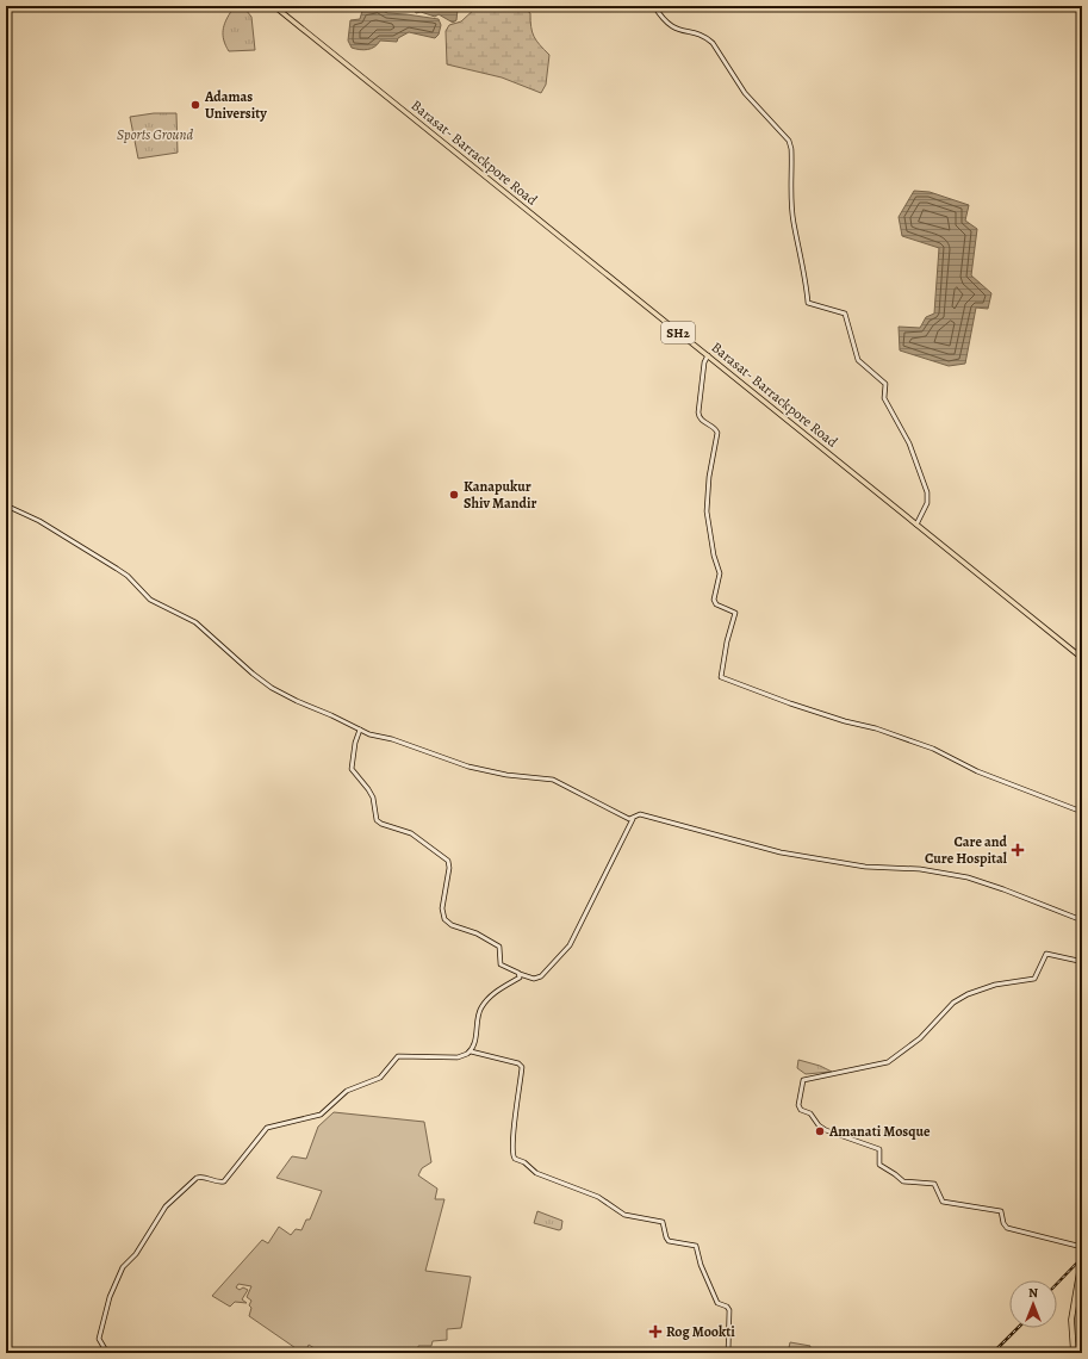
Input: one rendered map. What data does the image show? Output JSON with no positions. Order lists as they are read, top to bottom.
{
  "streets": {
    "main road": ["Barasat- Barrackpore Road", "SH2"]
  },
  "parks": ["Sports Ground"],
  "places": {
    "other": ["Adamas University", "Kanapukur Shiv Mandir", "Amanati Mosque"],
    "health": ["Care and Cure Hospital", "Rog Mookti"]
  },
  "north": "top"
}
